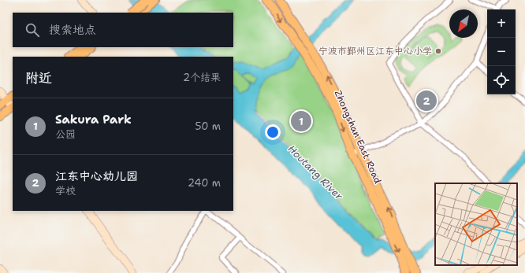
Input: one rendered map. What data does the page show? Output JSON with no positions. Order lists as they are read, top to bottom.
{
  "streets": {
    "main road": ["Zhongshan East Road"]
  },
  "water": ["Houtang River"],
  "places": ["宁波市鄞州区江东中心小学"],
  "north": "bottom left",
  "page": {
    "map_buttons": ["+", "−"],
    "search": "搜索地点",
    "heading": ["附近", "2个结果"],
    "pins": ["2", "1"],
    "list": [
      {
        "mark": "1",
        "name": "Sakura Park",
        "note": "公园",
        "value": "50 m"
      },
      {
        "mark": "2",
        "name": "江东中心幼儿园",
        "note": "学校",
        "value": "240 m"
      }
    ]
  }
}
